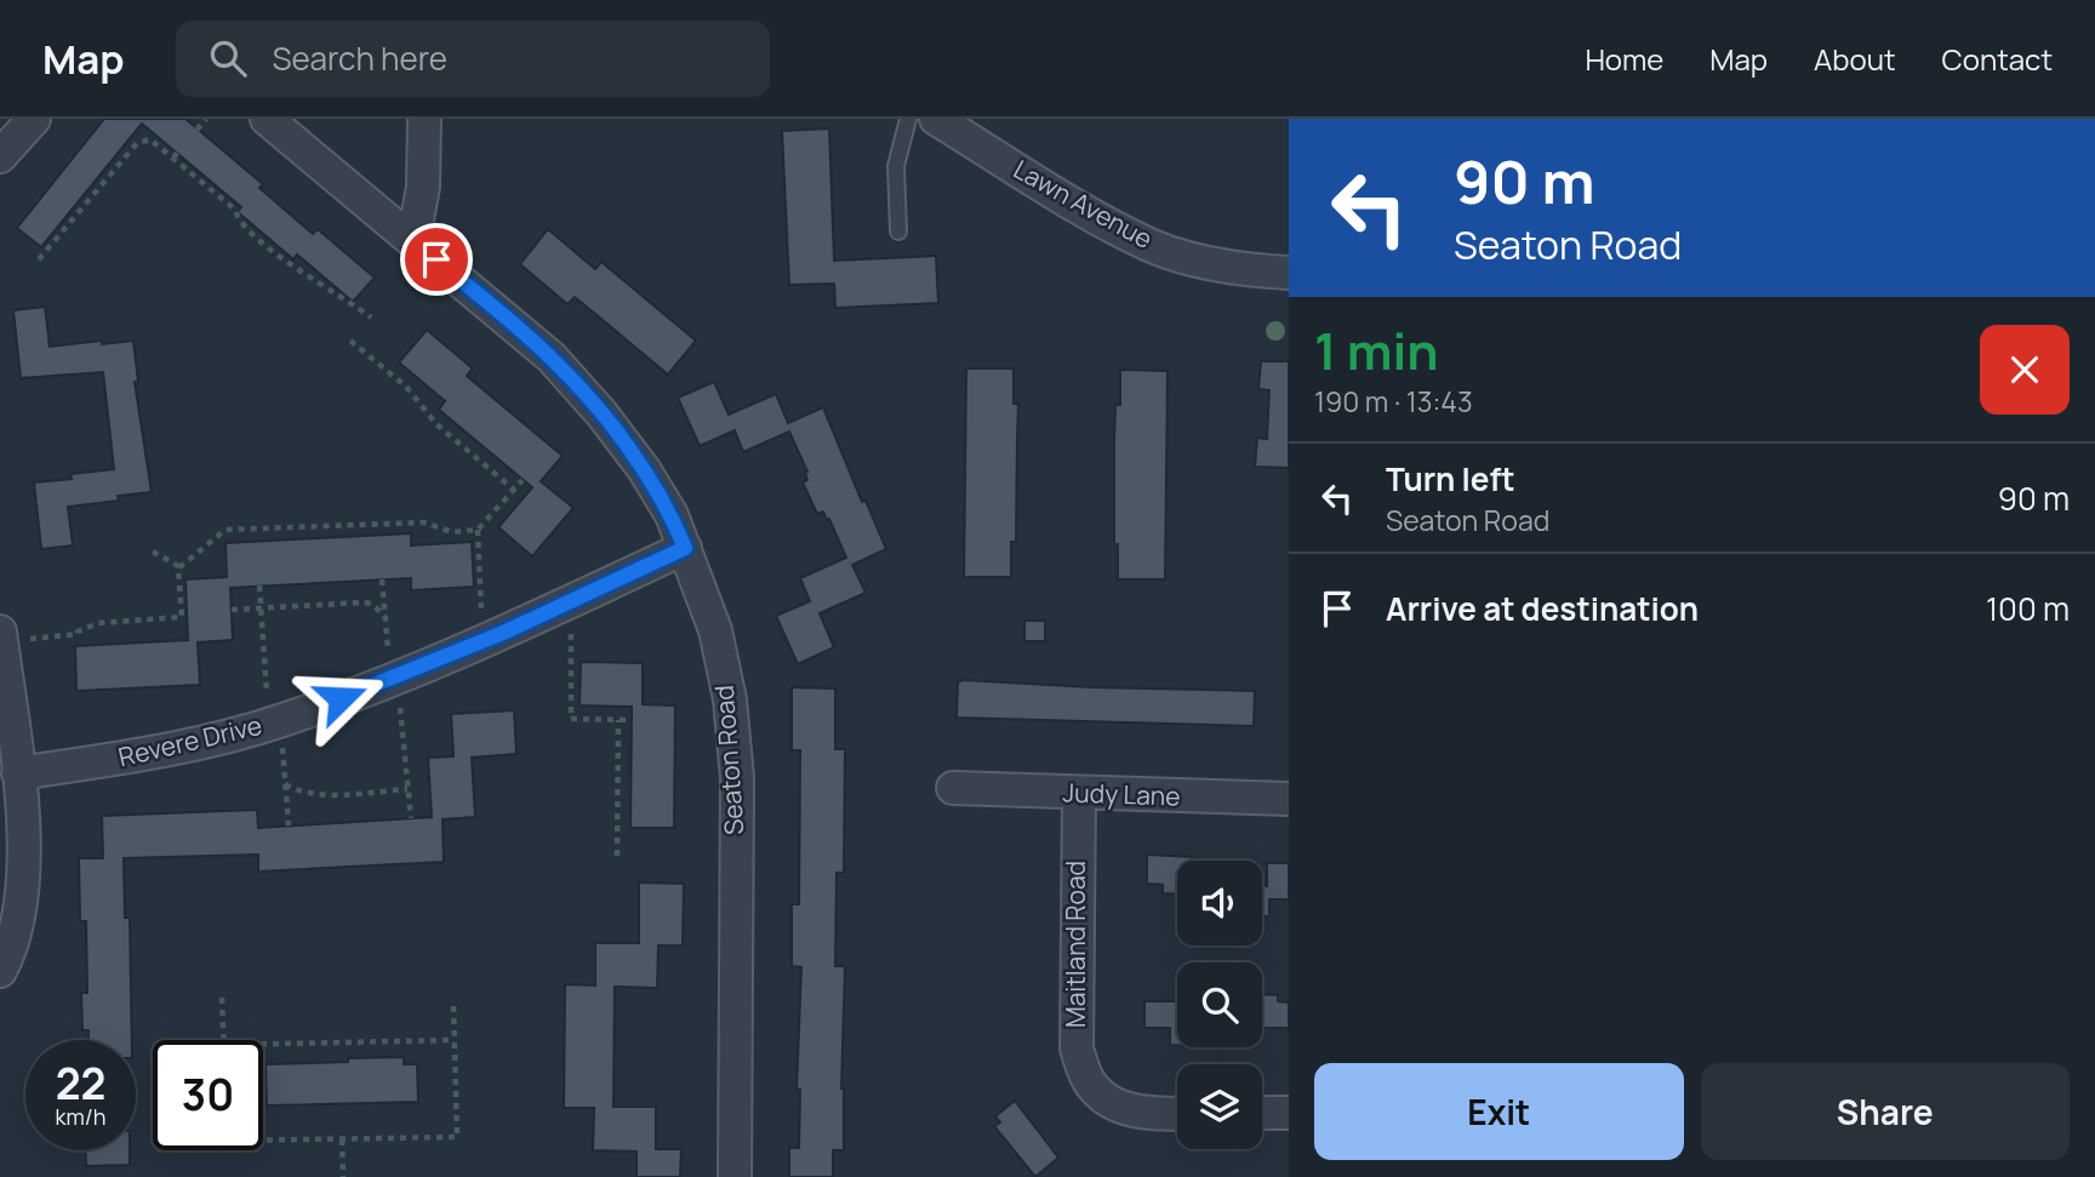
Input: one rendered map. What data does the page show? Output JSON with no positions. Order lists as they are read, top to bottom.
{
  "streets": {
    "street": [
      "Lawn Avenue",
      "Revere Drive",
      "Seaton Road",
      "Judy Lane",
      "Maitland Road"
    ]
  },
  "crossings": [
    ["Revere Drive", "Seaton Road"],
    ["Judy Lane", "Maitland Road"]
  ],
  "page": {
    "header": "Map",
    "search": "Search here",
    "nav": [
      "Home",
      "Map",
      "About",
      "Contact"
    ],
    "turn": ["90 m", "Seaton Road"],
    "heading": ["1 min", "190 m · 13:43"],
    "list": [
      {
        "name": "Turn left",
        "note": "Seaton Road",
        "value": "90 m"
      },
      {
        "name": "Arrive at destination",
        "value": "100 m"
      }
    ],
    "speed": "22 km/h",
    "limit": "30",
    "buttons": ["Exit", "Share"]
  }
}
